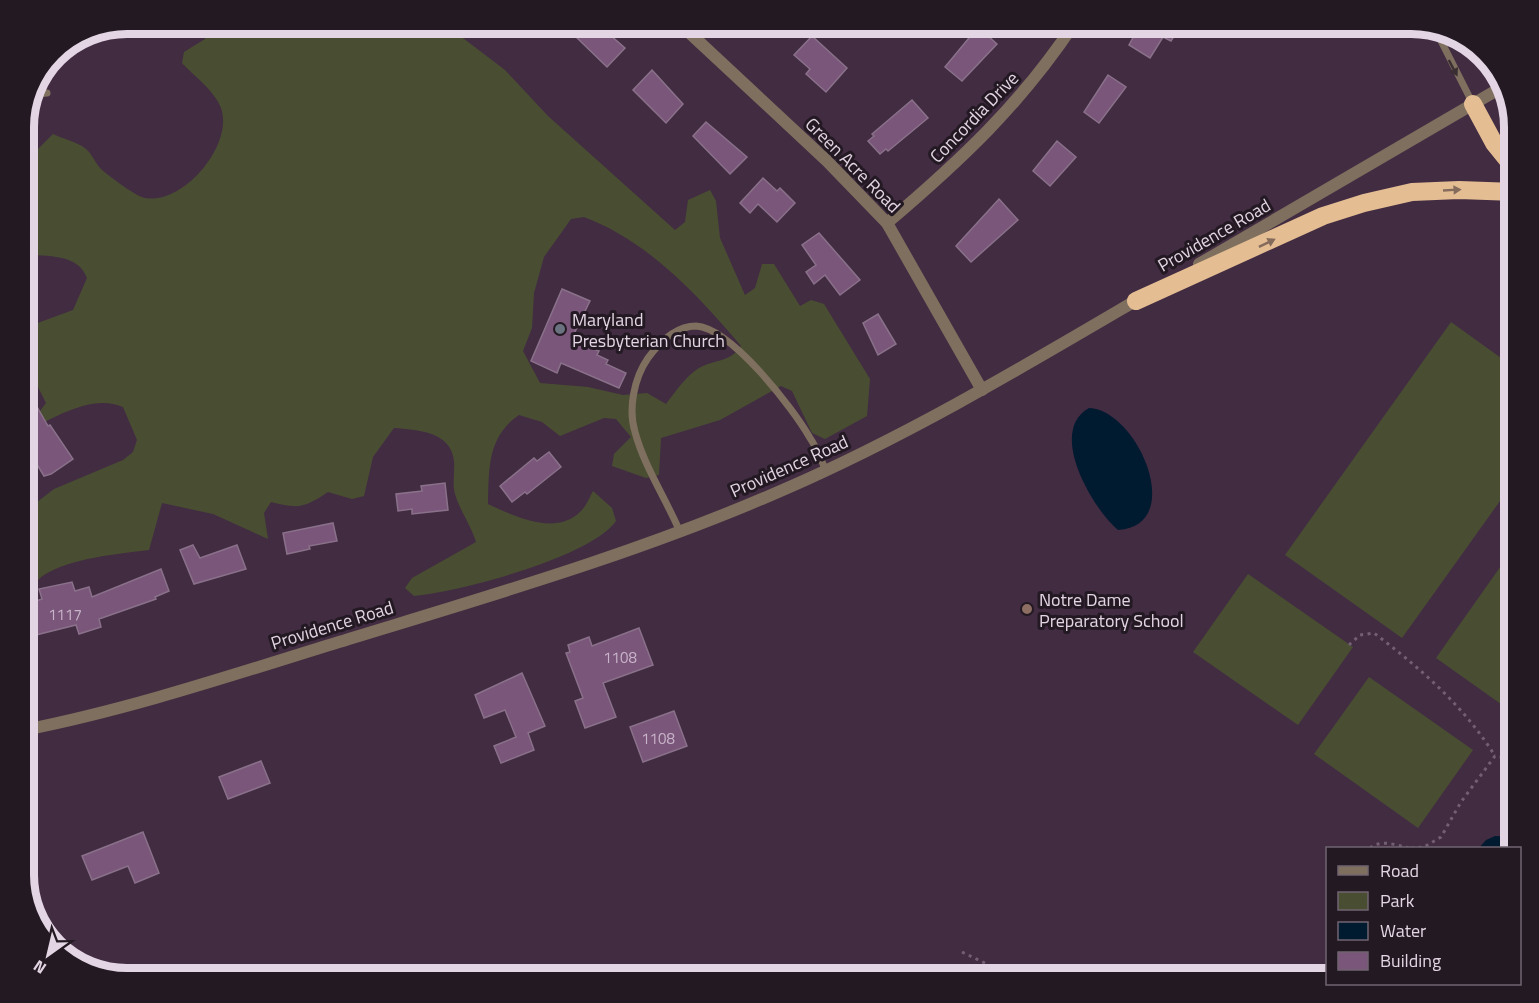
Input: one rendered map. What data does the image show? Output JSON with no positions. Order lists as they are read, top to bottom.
{
  "streets": {
    "street": ["Concordia Drive", "Green Acre Road", "Providence Road"]
  },
  "crossings": [
    ["Concordia Drive", "Green Acre Road"],
    ["Green Acre Road", "Providence Road"]
  ],
  "places": ["Maryland Presbyterian Church", "Notre Dame Preparatory School"],
  "house_numbers": ["1117", "1108", "1108"],
  "legend": [
    "Road",
    "Park",
    "Water",
    "Building"
  ],
  "north": "bottom left"
}
